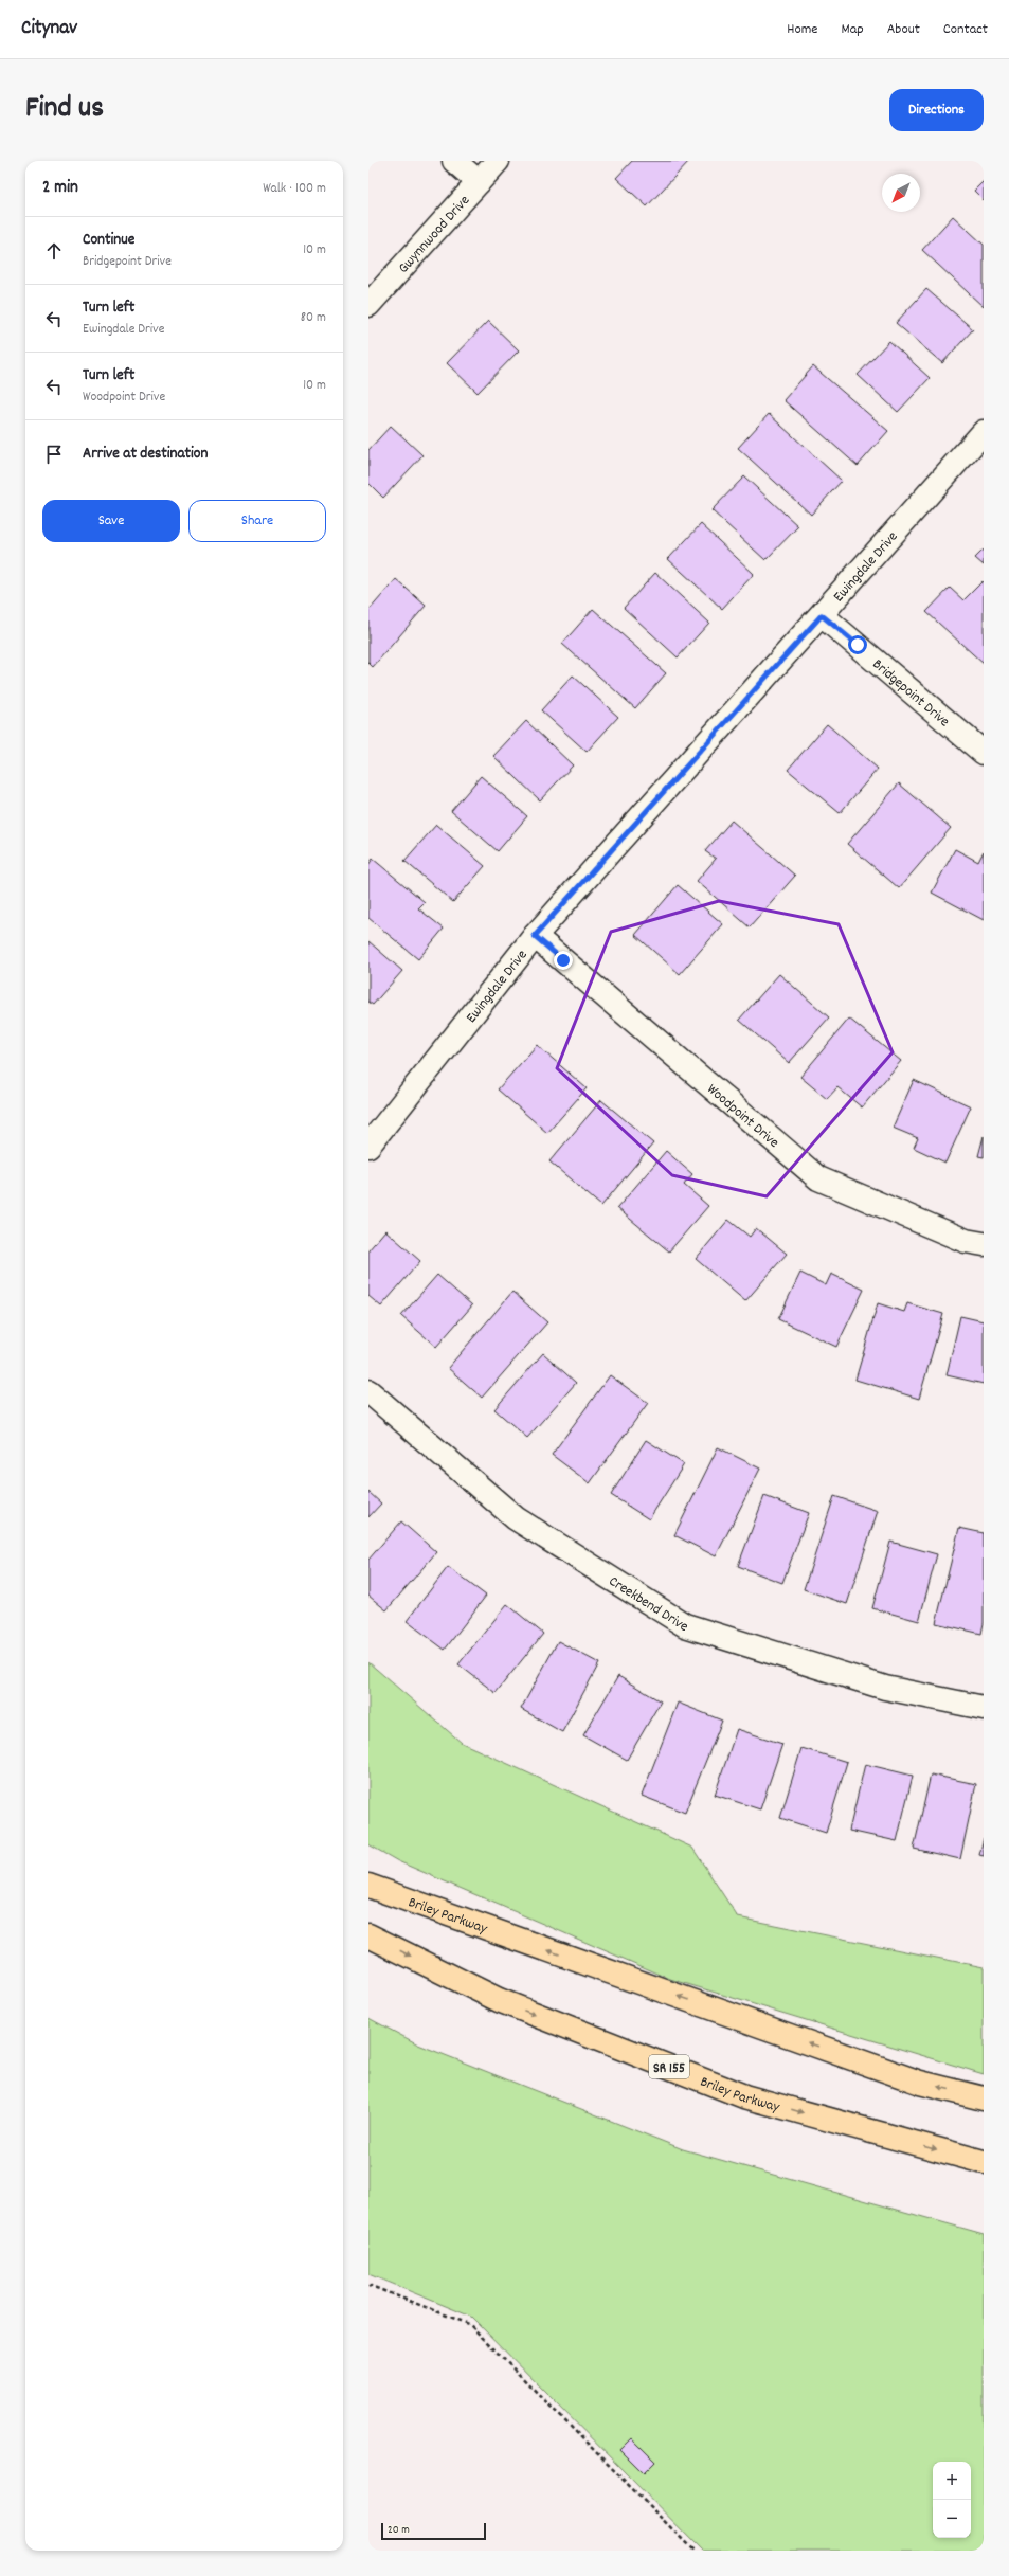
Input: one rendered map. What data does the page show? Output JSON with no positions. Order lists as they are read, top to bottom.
{
  "streets": {
    "highway": ["Briley Parkway", "SR 155"],
    "street": [
      "Gwynnwood Drive",
      "Ewingdale Drive",
      "Bridgepoint Drive",
      "Woodpoint Drive",
      "Creekbend Drive"
    ]
  },
  "crossings": [
    ["Ewingdale Drive", "Bridgepoint Drive"],
    ["Ewingdale Drive", "Woodpoint Drive"]
  ],
  "scale_bar": "20 m",
  "north": "bottom left",
  "page": {
    "header": "Citynav",
    "nav": [
      "Home",
      "Map",
      "About",
      "Contact"
    ],
    "title": "Find us",
    "buttons": [
      "Directions",
      ["Save", "Share"]
    ],
    "heading": ["2 min", "Walk · 100 m"],
    "list": [
      ["Continue", "Bridgepoint Drive", "10 m"],
      ["Turn left", "Ewingdale Drive", "80 m"],
      ["Turn left", "Woodpoint Drive", "10 m"],
      "Arrive at destination"
    ],
    "map_buttons": ["+", "−"],
    "scale": "20 m"
  }
}
